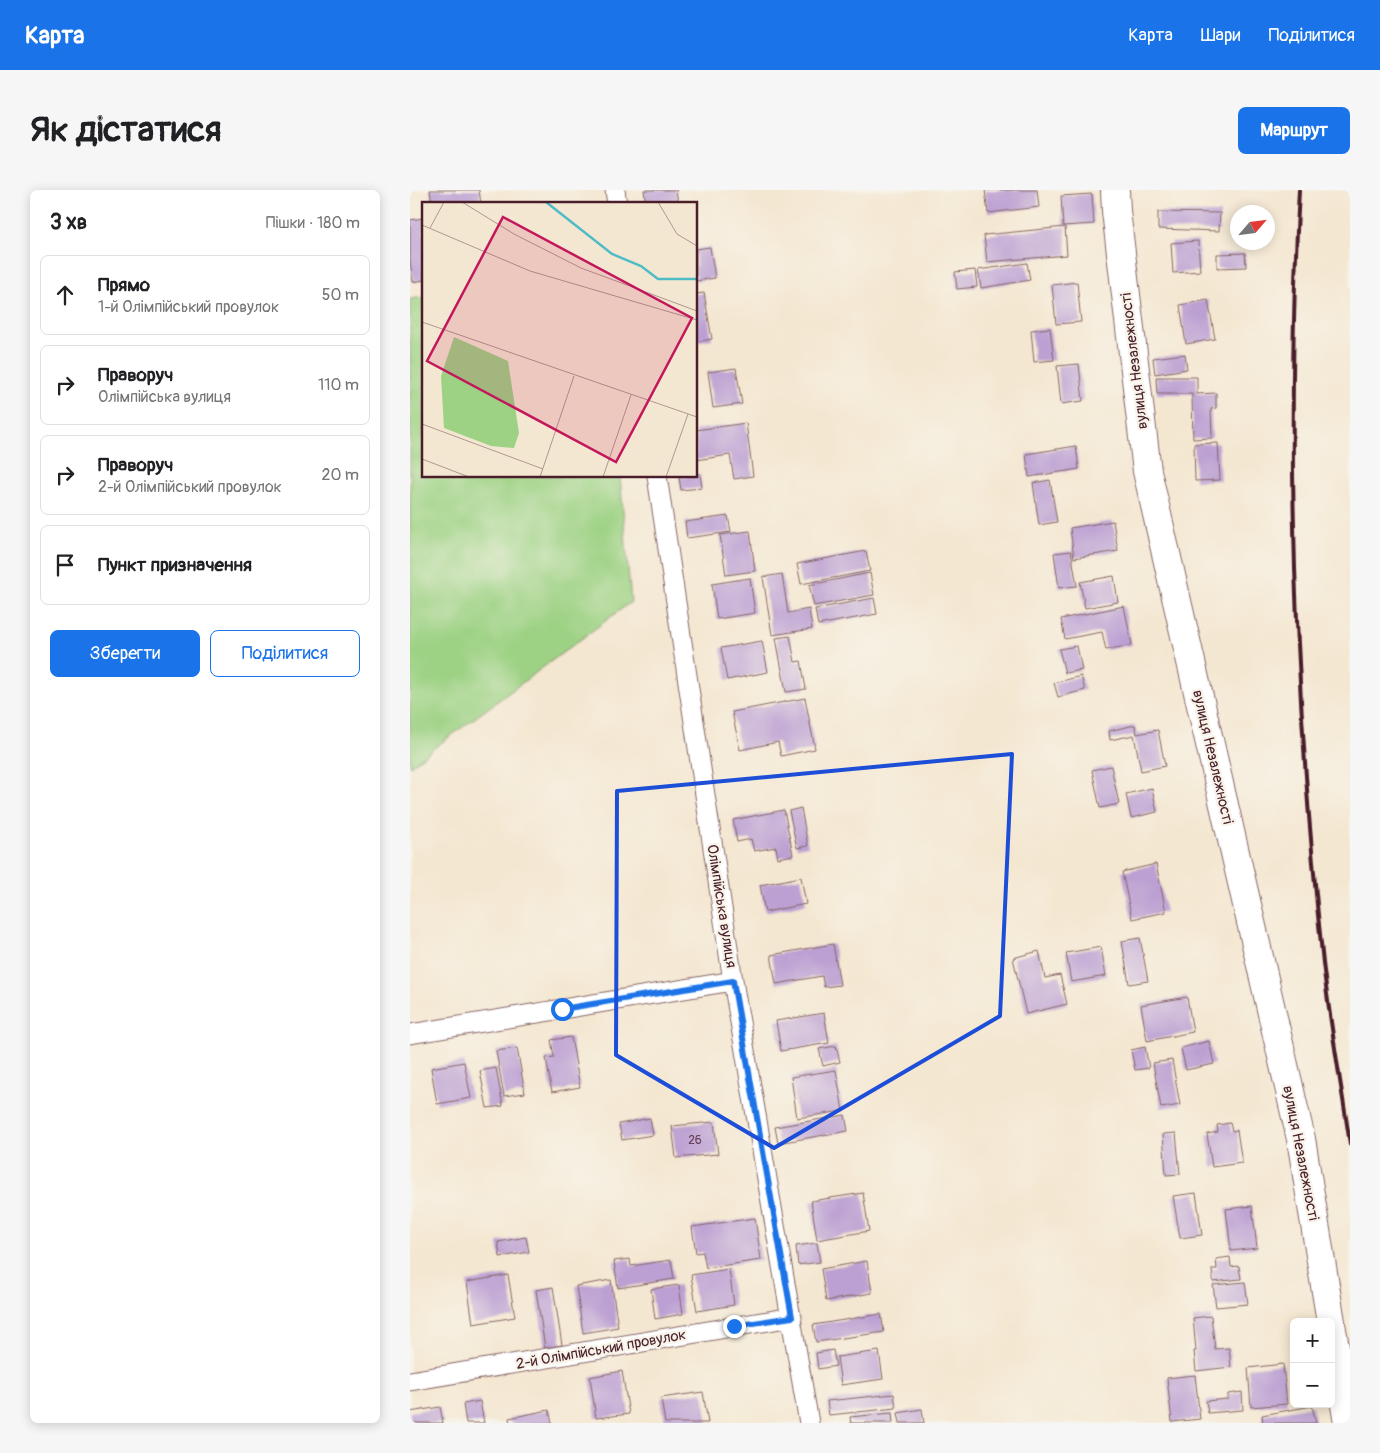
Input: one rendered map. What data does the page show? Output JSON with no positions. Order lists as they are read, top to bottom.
{
  "streets": {
    "street": ["вулиця Незалежності", "Олімпійська вулиця", "2-й Олімпійський провулок"]
  },
  "crossings": [
    ["Олімпійська вулиця", "2-й Олімпійський провулок"]
  ],
  "house_numbers": ["26"],
  "north": "top right",
  "page": {
    "header": "Карта",
    "nav": ["Карта", "Шари", "Поділитися"],
    "buttons": [
      "Маршрут",
      ["Зберегти", "Поділитися"]
    ],
    "title": "Як дістатися",
    "heading": ["3 хв", "Пішки · 180 m"],
    "list": [
      ["Прямо", "1-й Олімпійський провулок", "50 m"],
      ["Праворуч", "Олімпійська вулиця", "110 m"],
      ["Праворуч", "2-й Олімпійський провулок", "20 m"],
      "Пункт призначення"
    ],
    "map_buttons": ["+", "−"]
  }
}
